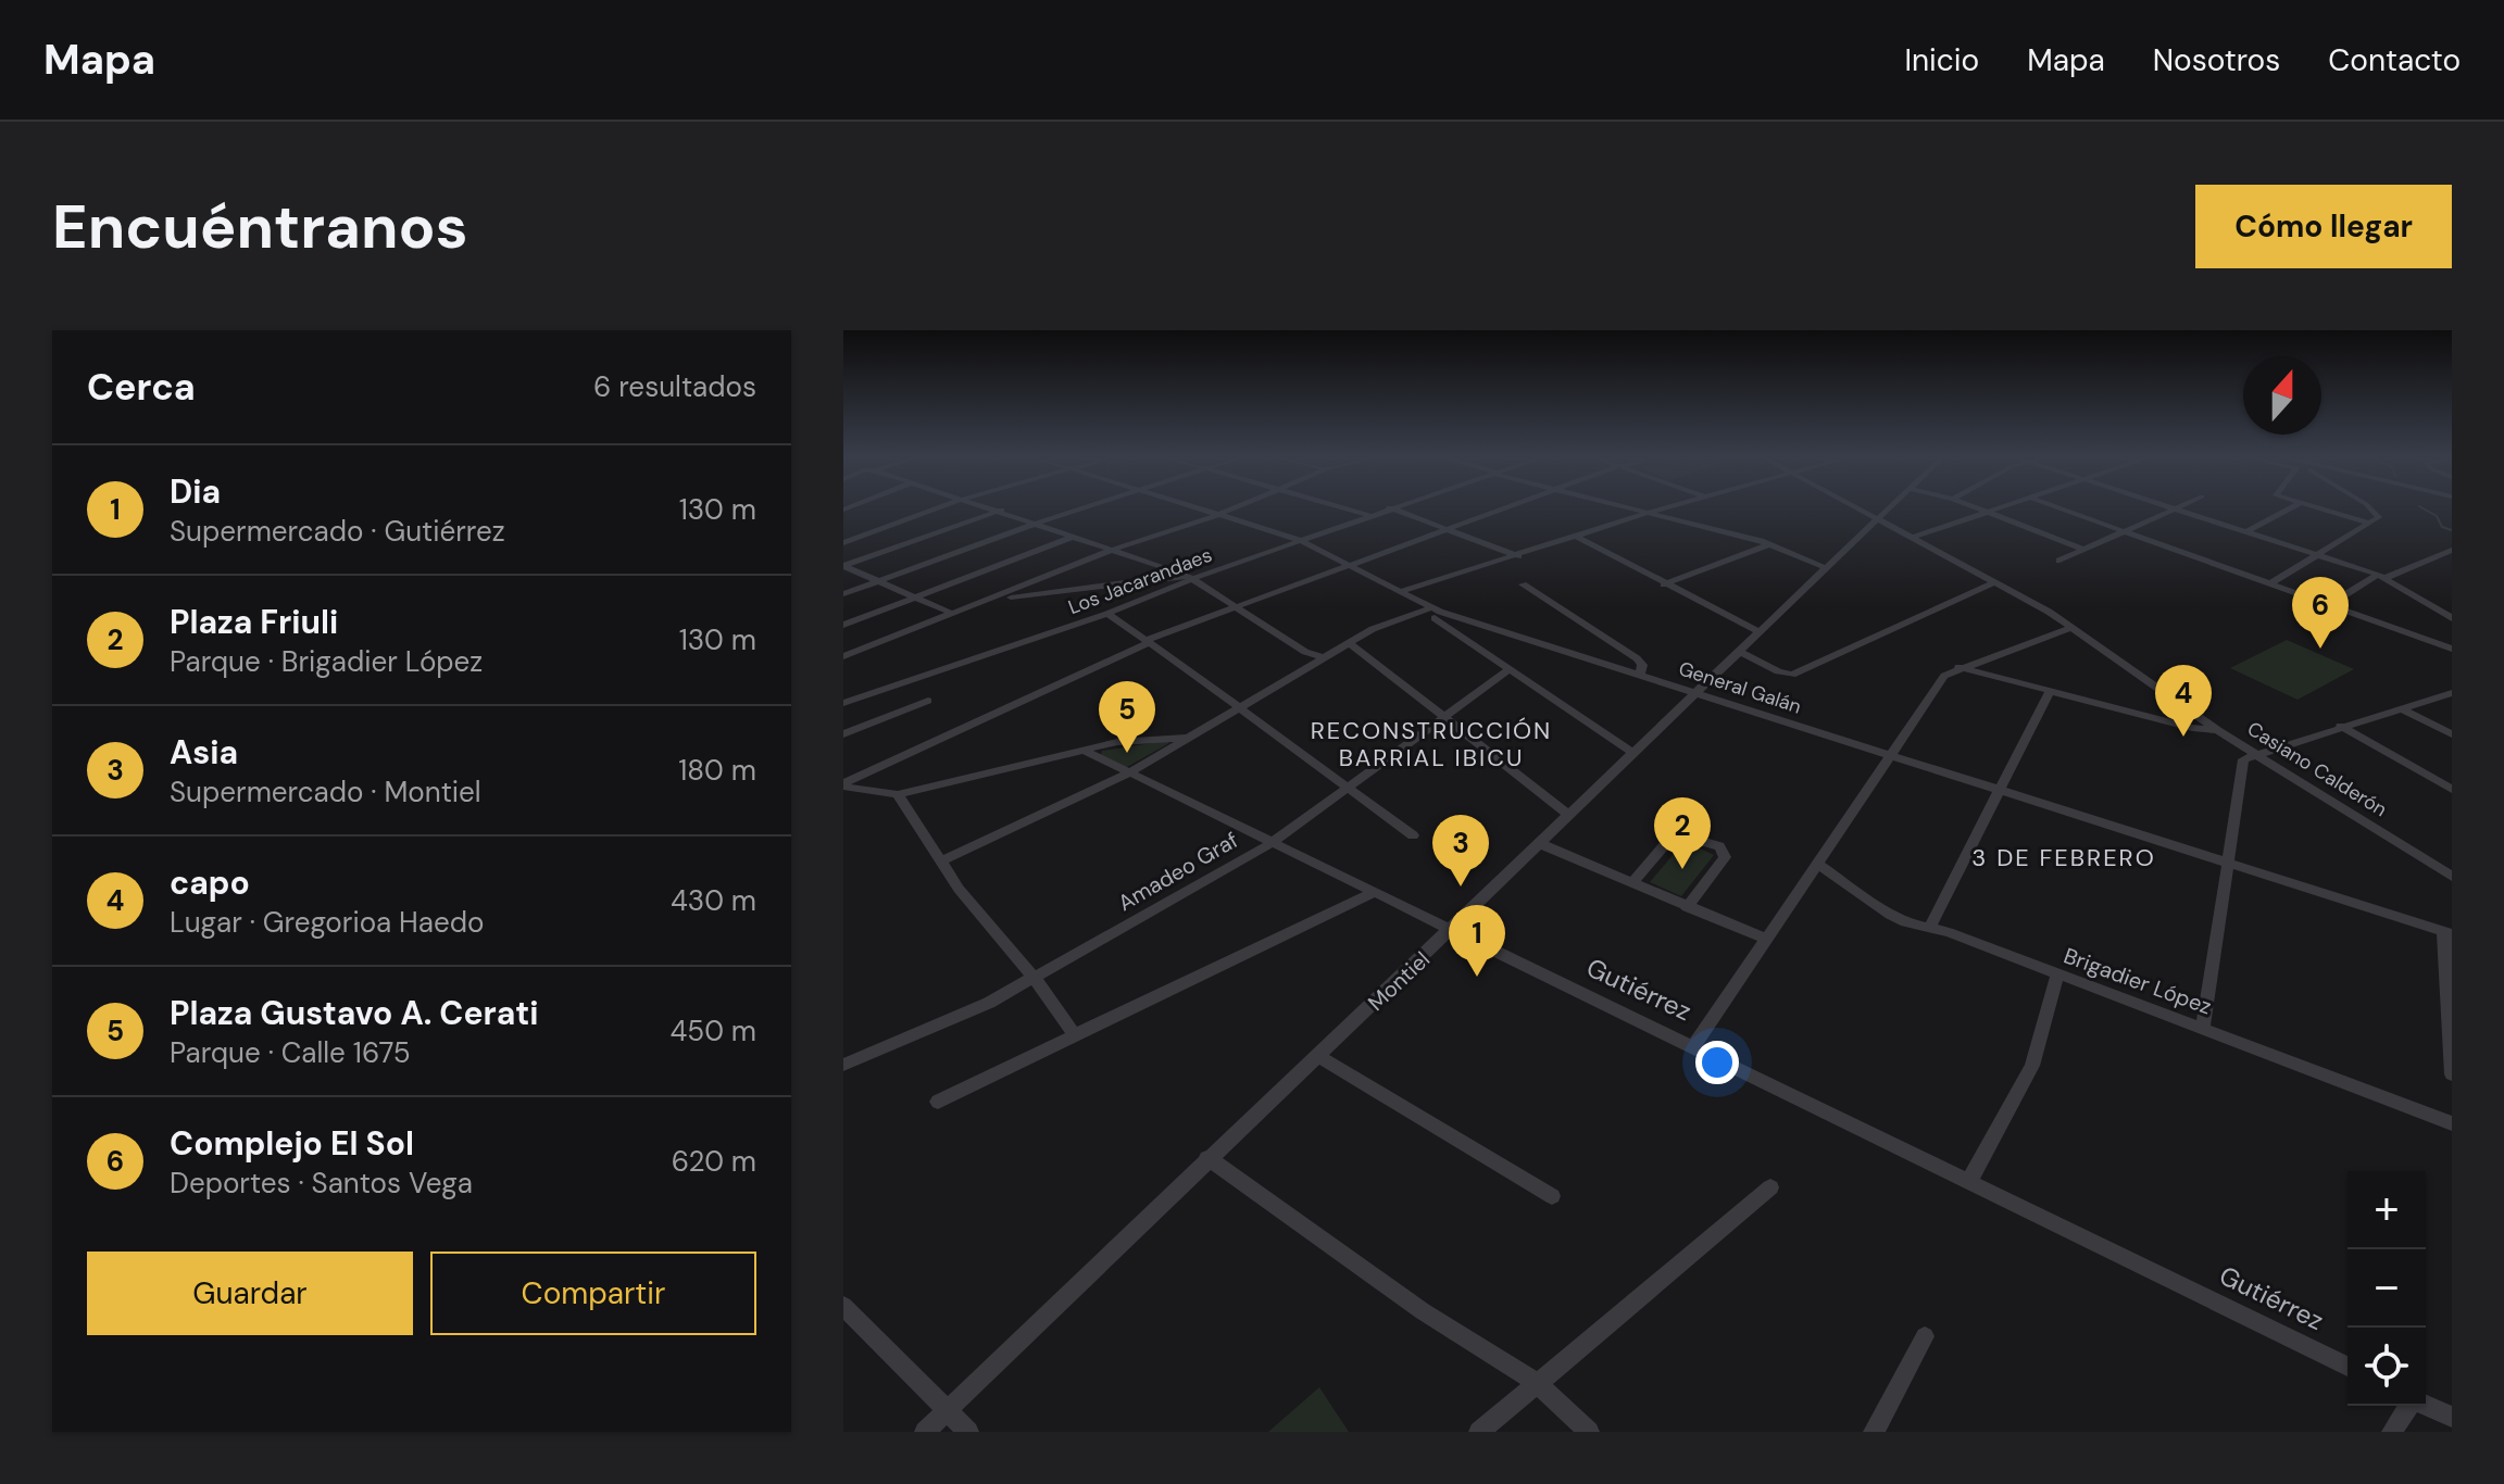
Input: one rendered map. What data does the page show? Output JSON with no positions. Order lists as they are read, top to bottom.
{
  "streets": {
    "street": [
      "Los Jacarandaes",
      "General Galán",
      "Casiano Calderón",
      "Amadeo Graf",
      "Montiel",
      "Brigadier López",
      "Gutiérrez"
    ]
  },
  "crossings": [
    ["Los Jacarandaes", "General Galán"],
    ["General Galán", "Montiel"],
    ["Casiano Calderón", "Montiel"],
    ["Amadeo Graf", "Gutiérrez"],
    ["Montiel", "Gutiérrez"]
  ],
  "districts": ["RECONSTRUCCIÓN BARRIAL IBICU", "3 DE FEBRERO"],
  "north": "top",
  "page": {
    "header": "Mapa",
    "nav": [
      "Inicio",
      "Mapa",
      "Nosotros",
      "Contacto"
    ],
    "buttons": [
      "Cómo llegar",
      ["Guardar", "Compartir"]
    ],
    "title": "Encuéntranos",
    "heading": ["Cerca", "6 resultados"],
    "list": [
      {
        "mark": "1",
        "name": "Dia",
        "note": "Supermercado · Gutiérrez",
        "value": "130 m"
      },
      {
        "mark": "2",
        "name": "Plaza Friuli",
        "note": "Parque · Brigadier López",
        "value": "130 m"
      },
      {
        "mark": "3",
        "name": "Asia",
        "note": "Supermercado · Montiel",
        "value": "180 m"
      },
      {
        "mark": "4",
        "name": "capo",
        "note": "Lugar · Gregorioa Haedo",
        "value": "430 m"
      },
      {
        "mark": "5",
        "name": "Plaza Gustavo A. Cerati",
        "note": "Parque · Calle 1675",
        "value": "450 m"
      },
      {
        "mark": "6",
        "name": "Complejo El Sol",
        "note": "Deportes · Santos Vega",
        "value": "620 m"
      }
    ],
    "pins": [
      "6",
      "4",
      "5",
      "2",
      "3",
      "1"
    ],
    "map_buttons": ["+", "−"]
  }
}
